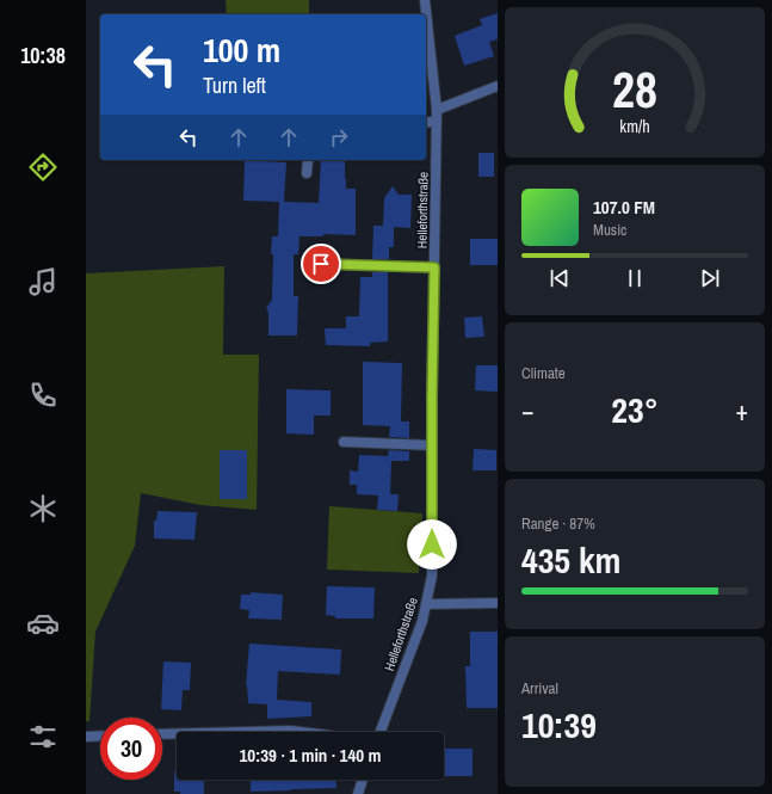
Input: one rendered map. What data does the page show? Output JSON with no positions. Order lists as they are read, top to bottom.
{
  "streets": {
    "street": ["Helleforthstraße"]
  },
  "page": {
    "tabs": "10:38",
    "turn": ["100 m", "Turn left"],
    "song": ["107.0 FM", "Music"],
    "tile": [
      "Climate",
      ["Range · 87%", "435 km"],
      ["Arrival", "10:39"]
    ],
    "heat": ["−", "23°", "+"],
    "limit": "30",
    "trip": "10:39 · 1 min · 140 m",
    "gauge": ["28", "km/h"]
  }
}
